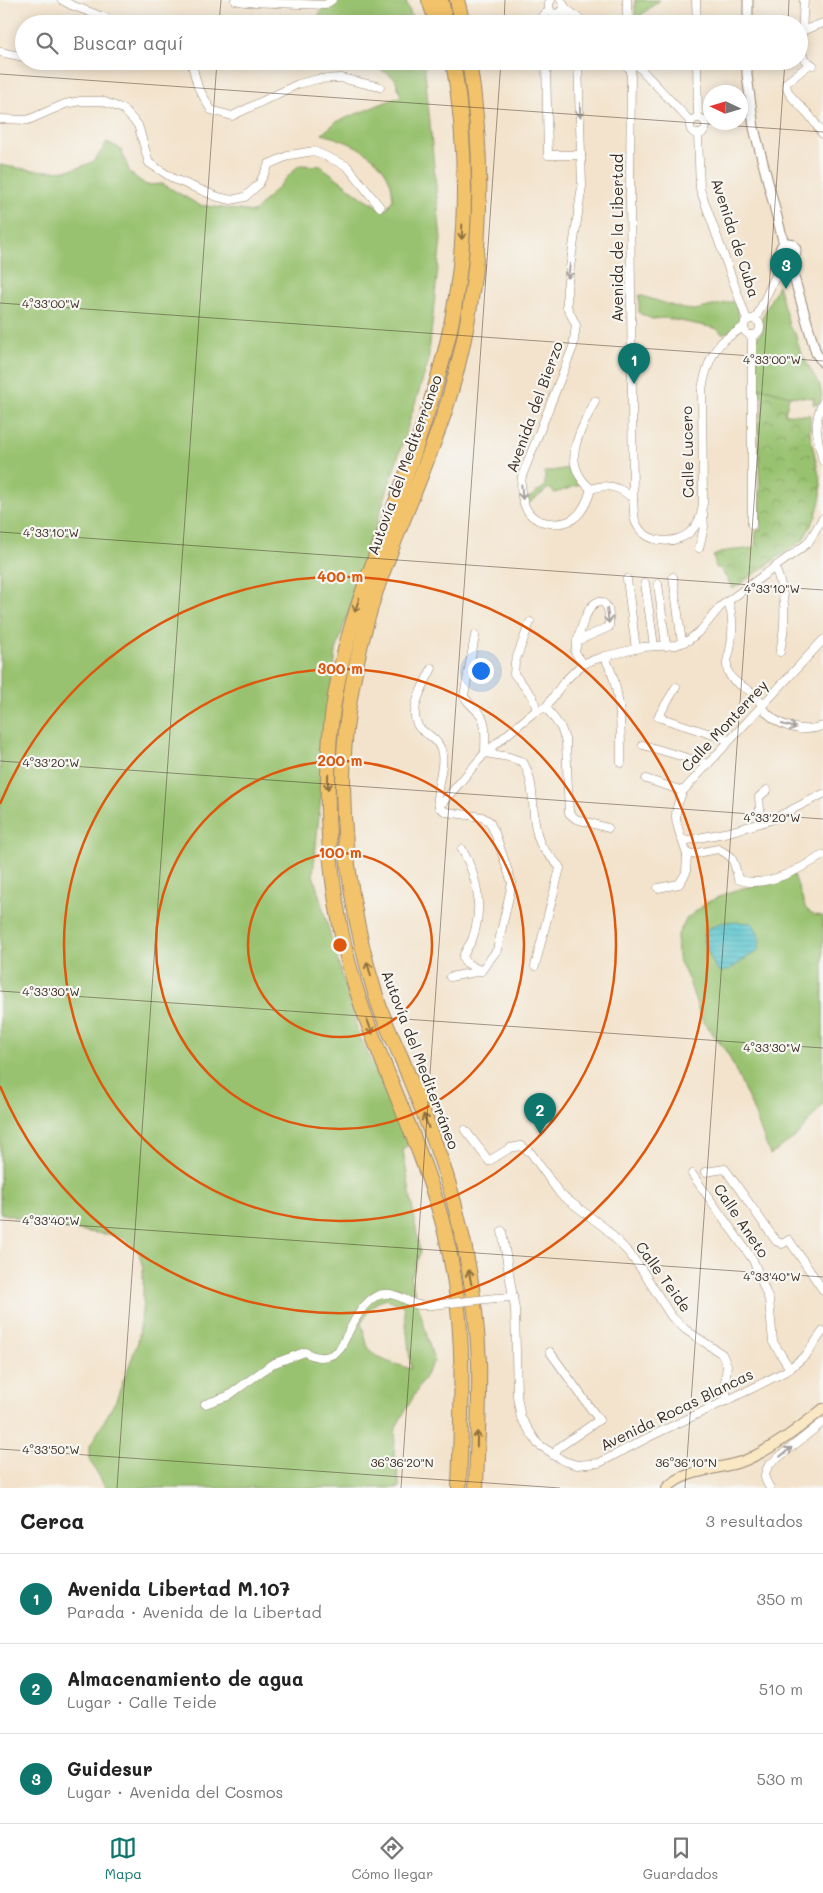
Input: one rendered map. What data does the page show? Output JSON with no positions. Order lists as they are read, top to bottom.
{
  "streets": {
    "highway": ["Autovía del Mediterráneo"],
    "street": [
      "Avenida de la Libertad",
      "Avenida de Cuba",
      "Avenida del Bierzo",
      "Calle Lucero",
      "Calle Monterrey",
      "Calle Aneto",
      "Calle Teide",
      "Avenida Rocas Blancas"
    ]
  },
  "crossings": [
    ["Avenida de la Libertad", "Calle Lucero"],
    ["Avenida de Cuba", "Calle Lucero"],
    ["Calle Aneto", "Avenida Rocas Blancas"],
    ["Calle Teide", "Avenida Rocas Blancas"]
  ],
  "north": "left",
  "page": {
    "search": "Buscar aquí",
    "pins": ["3", "1", "2"],
    "heading": ["Cerca", "3 resultados"],
    "list": [
      {
        "mark": "1",
        "name": "Avenida Libertad M.107",
        "note": "Parada · Avenida de la Libertad",
        "value": "350 m"
      },
      {
        "mark": "2",
        "name": "Almacenamiento de agua",
        "note": "Lugar · Calle Teide",
        "value": "510 m"
      },
      {
        "mark": "3",
        "name": "Guidesur",
        "note": "Lugar · Avenida del Cosmos",
        "value": "530 m"
      }
    ],
    "nav": ["Mapa", "Cómo llegar", "Guardados"]
  },
  "coordinates": [
    "4°33'00\"W",
    "4°33'10\"W",
    "4°33'20\"W",
    "4°33'30\"W",
    "4°33'40\"W",
    "4°33'50\"W",
    "36°36'20\"N",
    "36°36'10\"N"
  ],
  "rings": [
    "400 m",
    "300 m",
    "200 m",
    "100 m"
  ]
}
